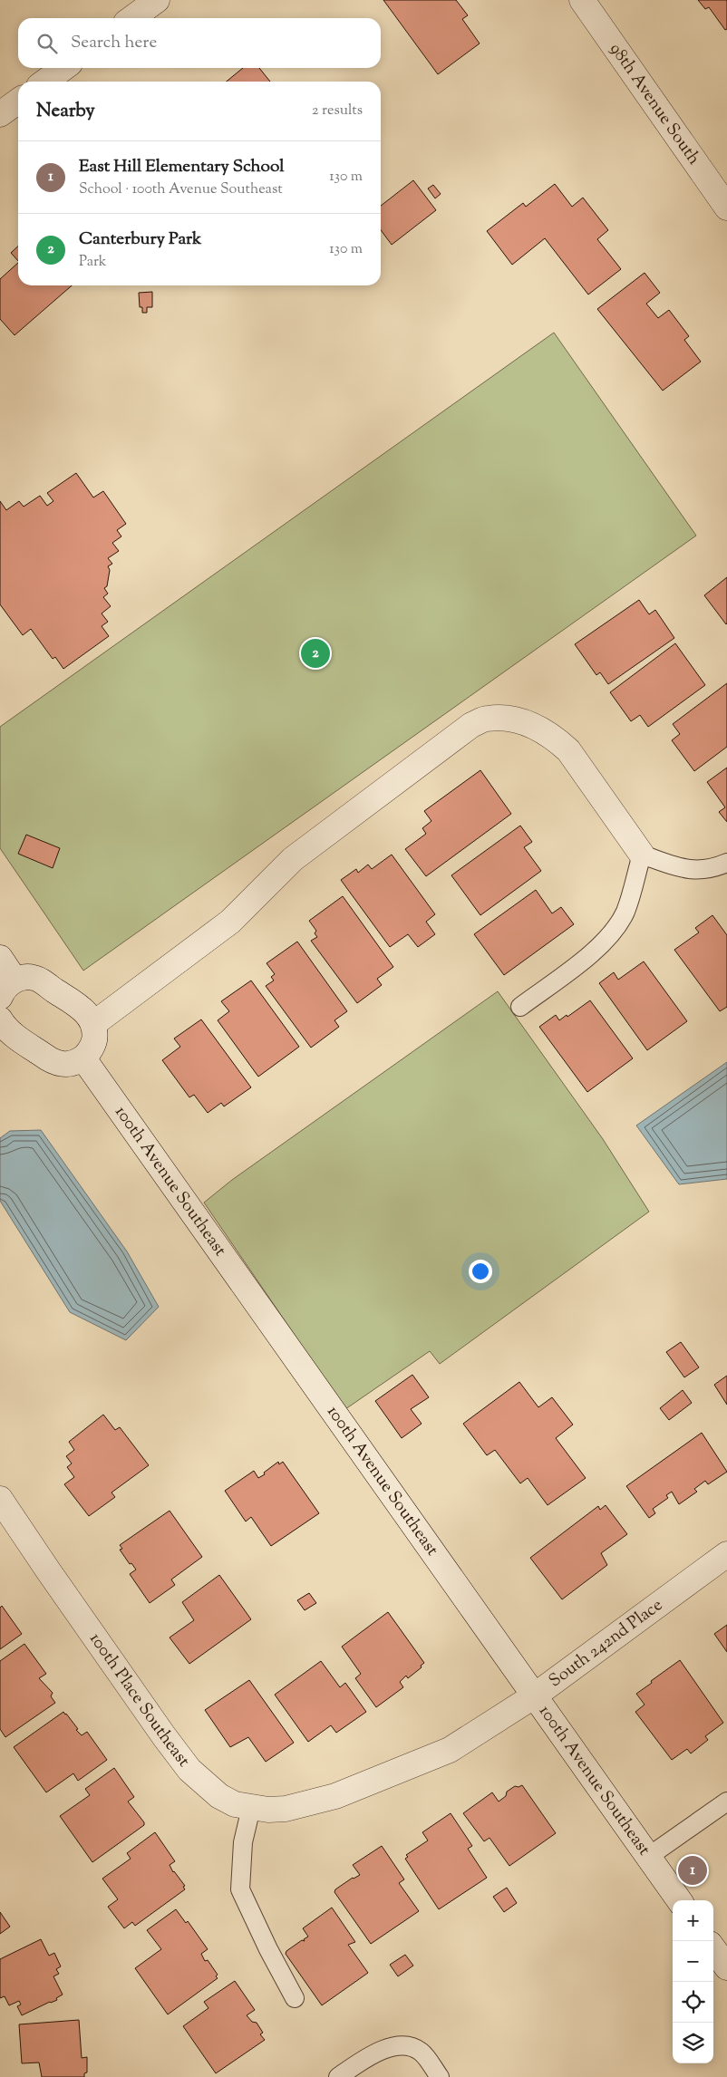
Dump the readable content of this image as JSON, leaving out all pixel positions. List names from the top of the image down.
{
  "streets": {
    "street": [
      "98th Avenue South",
      "100th Avenue Southeast",
      "South 242nd Place",
      "100th Place Southeast"
    ]
  },
  "crossings": [
    ["100th Avenue Southeast", "South 242nd Place"],
    ["South 242nd Place", "100th Place Southeast"]
  ],
  "page": {
    "search": "Search here",
    "heading": ["Nearby", "2 results"],
    "list": [
      {
        "mark": "1",
        "name": "East Hill Elementary School",
        "note": "School · 100th Avenue Southeast",
        "value": "130 m"
      },
      {
        "mark": "2",
        "name": "Canterbury Park",
        "note": "Park",
        "value": "130 m"
      }
    ],
    "pins": ["2", "1"],
    "map_buttons": ["+", "−"]
  }
}
